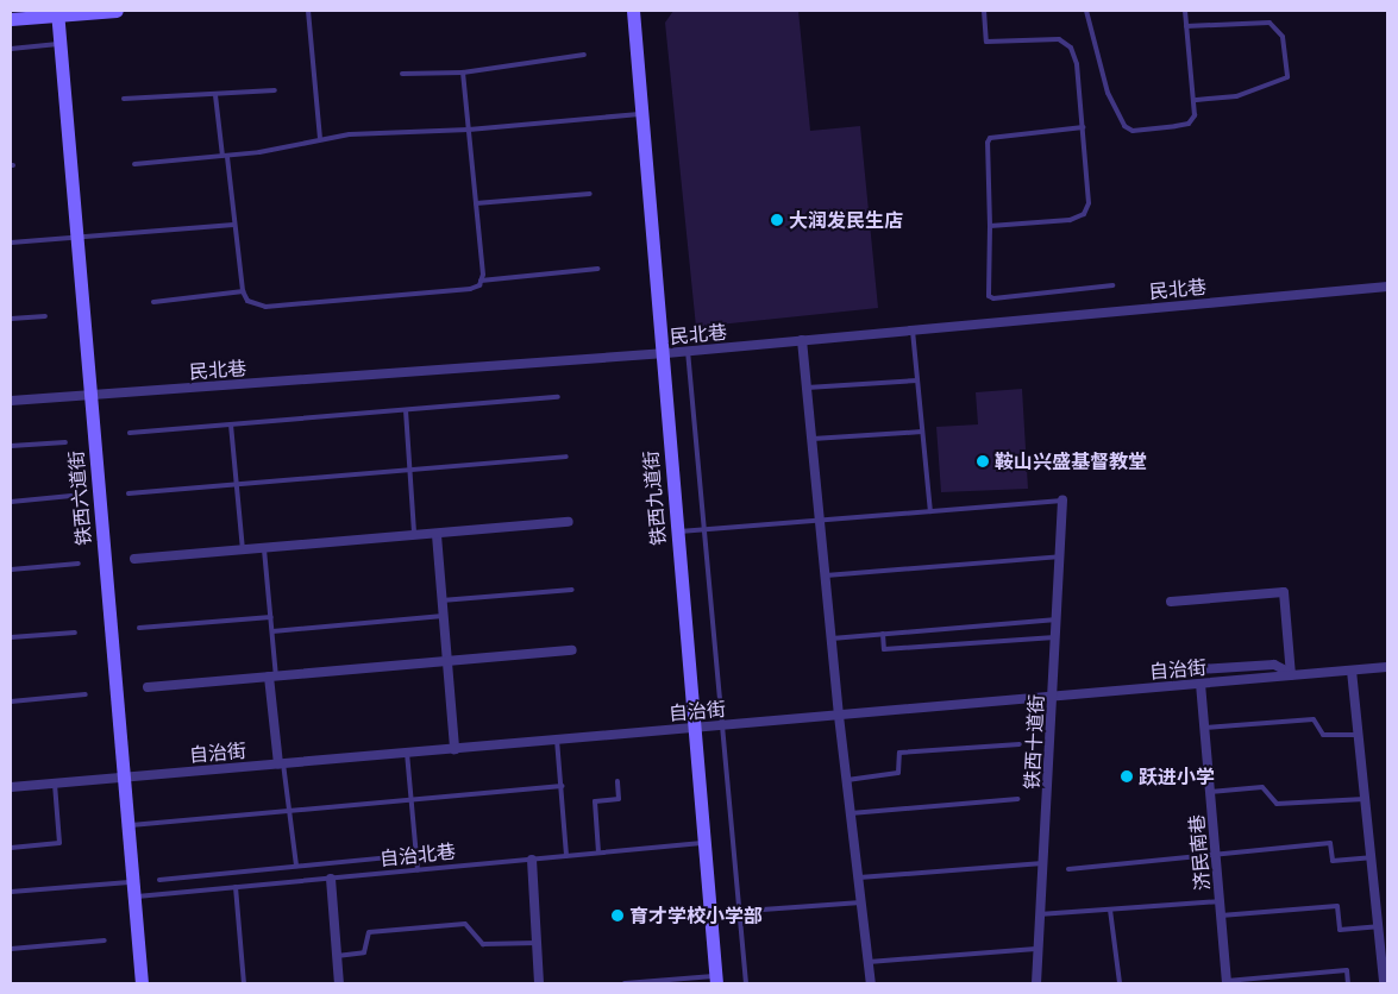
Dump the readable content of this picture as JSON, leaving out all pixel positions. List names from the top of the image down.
{
  "streets": {
    "main road": ["铁西六道街", "铁西九道街"],
    "street": [
      "民北巷",
      "自治街",
      "铁西十道街",
      "济民南巷"
    ],
    "lane": ["自治北巷"]
  },
  "crossings": [
    ["民北巷", "铁西六道街"],
    ["民北巷", "铁西九道街"],
    ["铁西六道街", "自治街"],
    ["铁西六道街", "自治北巷"],
    ["铁西九道街", "自治街"],
    ["铁西九道街", "自治北巷"],
    ["自治街", "铁西十道街"],
    ["自治街", "济民南巷"]
  ],
  "places": [
    "大润发民生店",
    "鞍山兴盛基督教堂",
    "跃进小学",
    "育才学校小学部"
  ]
}
